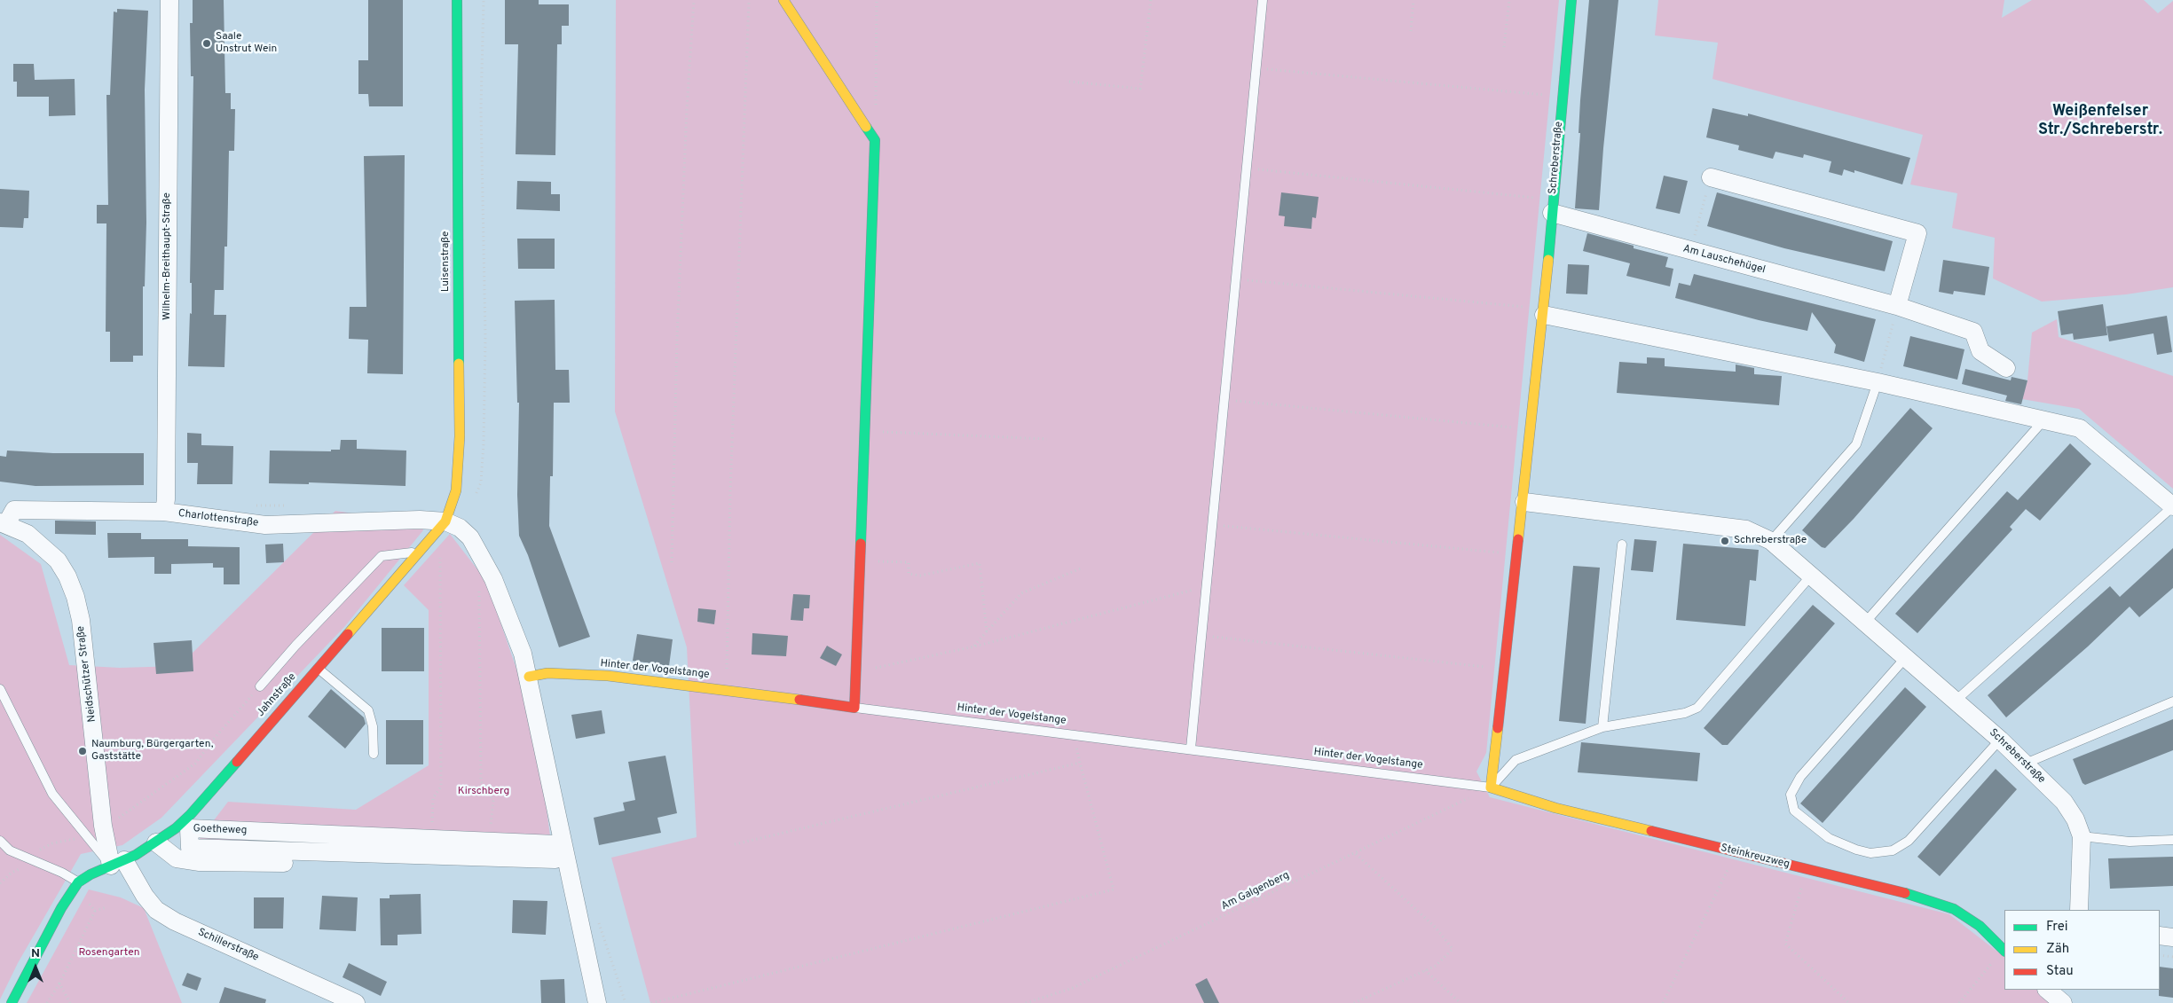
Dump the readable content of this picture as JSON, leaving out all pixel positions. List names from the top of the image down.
{
  "streets": {
    "street": [
      "Schreberstraße",
      "Wilhelm-Breithaupt-Straße",
      "Am Lauschehügel",
      "Luisenstraße",
      "Charlottenstraße",
      "Hinter der Vogelstange",
      "Neidschützer Straße",
      "Jahnstraße",
      "Goetheweg",
      "Steinkreuzweg",
      "Schillerstraße"
    ],
    "path": ["Am Galgenberg"]
  },
  "crossings": [
    ["Schreberstraße", "Am Lauschehügel"],
    ["Schreberstraße", "Hinter der Vogelstange"],
    ["Schreberstraße", "Steinkreuzweg"],
    ["Schreberstraße", "Am Galgenberg"],
    ["Wilhelm-Breithaupt-Straße", "Charlottenstraße"],
    ["Luisenstraße", "Charlottenstraße"],
    ["Luisenstraße", "Jahnstraße"],
    ["Charlottenstraße", "Neidschützer Straße"],
    ["Charlottenstraße", "Jahnstraße"],
    ["Hinter der Vogelstange", "Steinkreuzweg"],
    ["Hinter der Vogelstange", "Am Galgenberg"],
    ["Neidschützer Straße", "Jahnstraße"],
    ["Neidschützer Straße", "Schillerstraße"],
    ["Jahnstraße", "Schillerstraße"],
    ["Steinkreuzweg", "Am Galgenberg"]
  ],
  "districts": ["Weißenfelser Str./Schreberstr."],
  "parks": ["Kirschberg", "Rosengarten"],
  "places": ["Saale Unstrut Wein", "Schreberstraße", "Naumburg, Bürgergarten, Gaststätte"],
  "legend": ["Frei", "Zäh", "Stau"],
  "north": "top"
}
